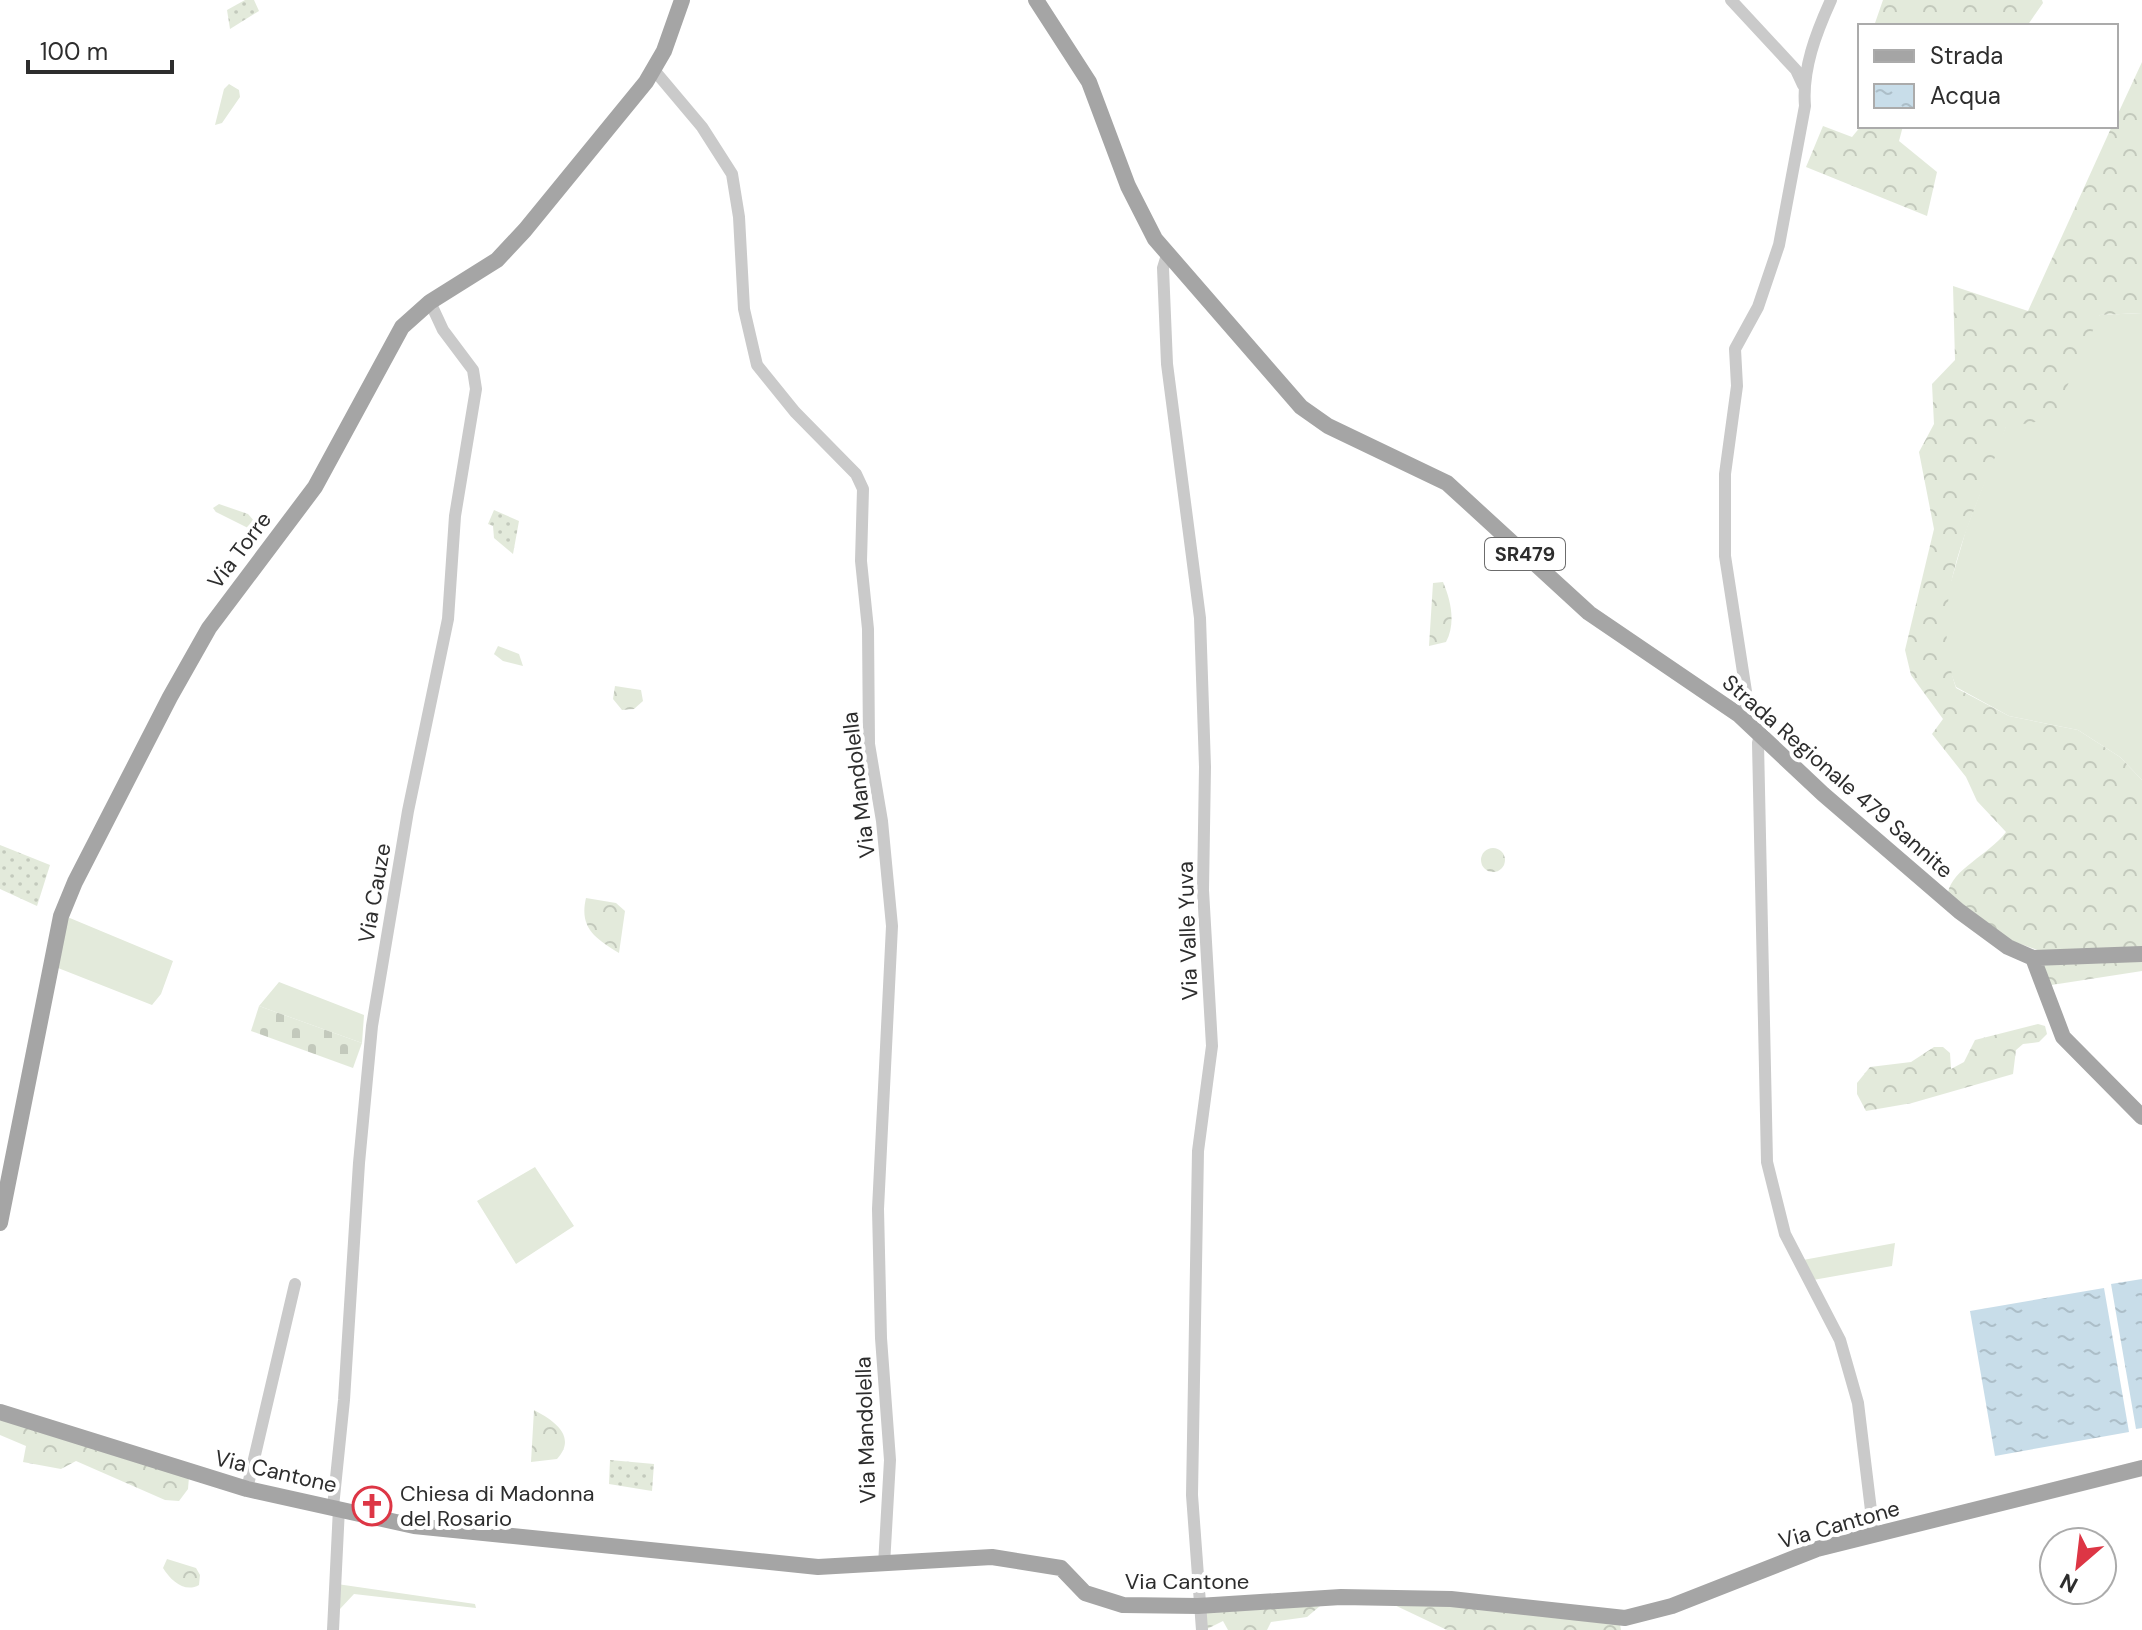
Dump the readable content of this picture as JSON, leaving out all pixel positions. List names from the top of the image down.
{
  "streets": {
    "main road": [
      "Via Torre",
      "SR479",
      "Strada Regionale 479 Sannite",
      "Via Cantone"
    ],
    "street": ["Via Mandolella", "Via Cauze", "Via Valle Yuva"]
  },
  "crossings": [
    ["Via Torre", "Via Mandolella"],
    ["Via Torre", "Via Cauze"],
    ["Strada Regionale 479 Sannite", "Via Valle Yuva"],
    ["Via Mandolella", "Via Cantone"],
    ["Via Cauze", "Via Cantone"],
    ["Via Valle Yuva", "Via Cantone"]
  ],
  "places": {
    "church": ["Chiesa di Madonna del Rosario"]
  },
  "legend": ["Strada", "Acqua"],
  "scale_bar": "100 m",
  "north": "bottom left"
}
